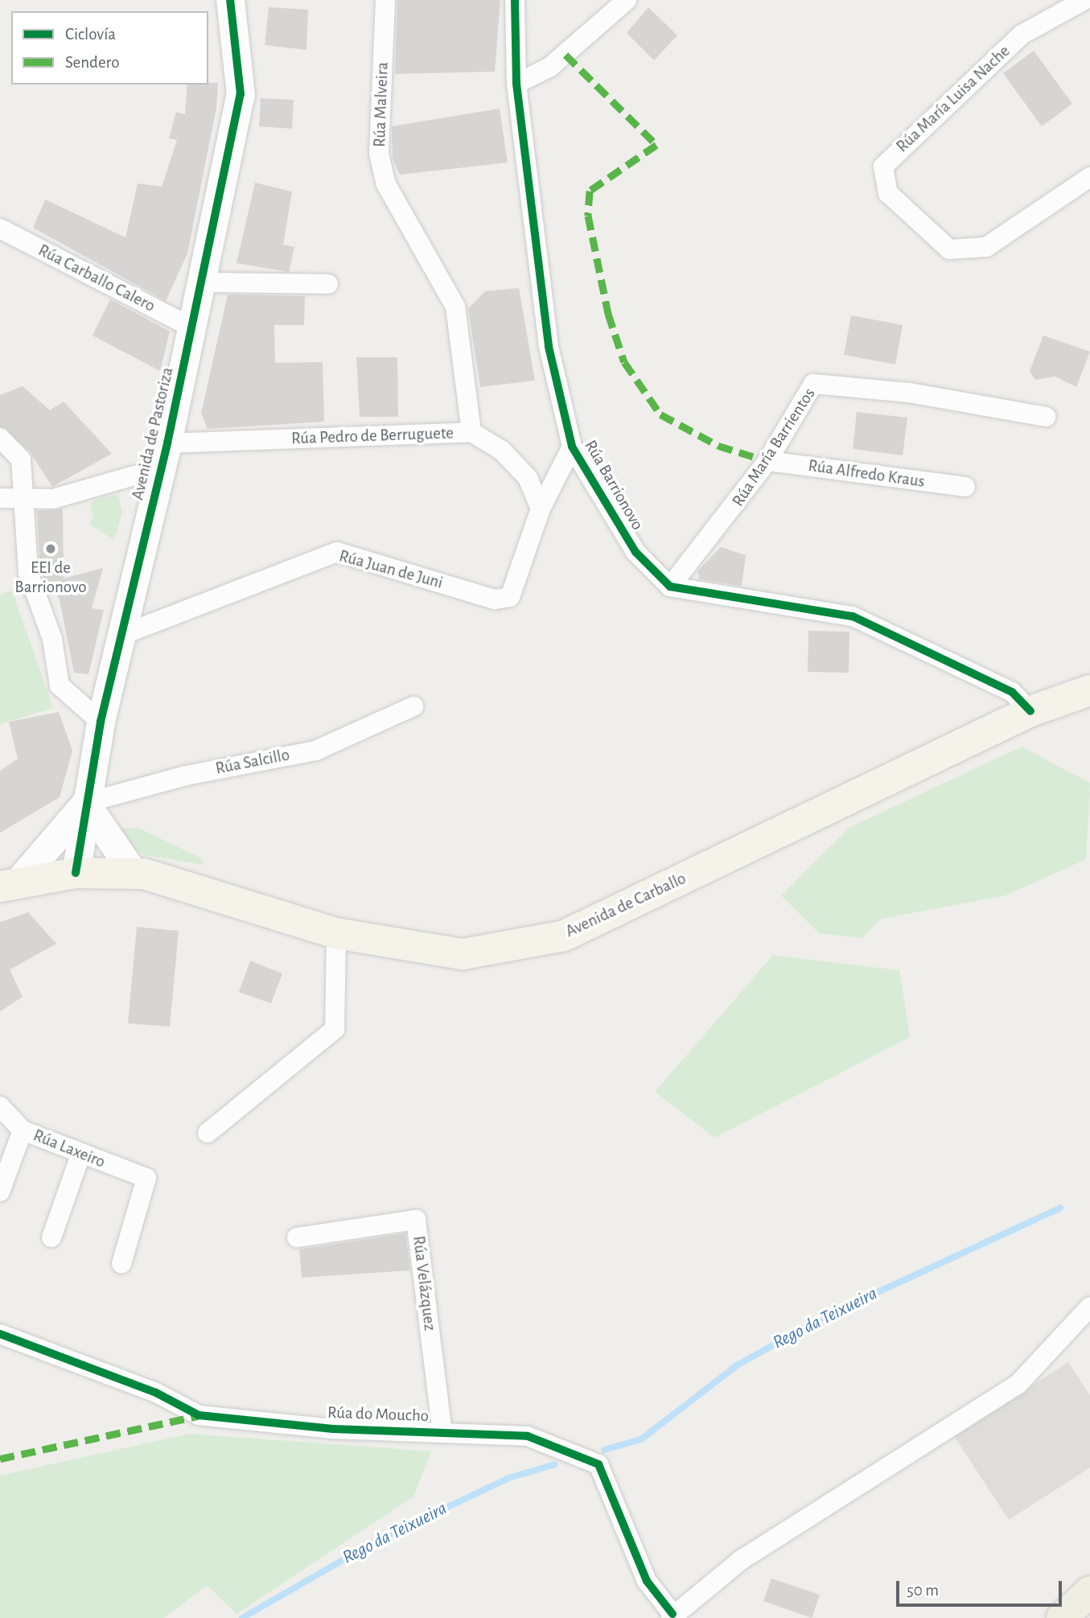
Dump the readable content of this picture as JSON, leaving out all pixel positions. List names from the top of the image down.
{
  "streets": {
    "main road": ["Avenida de Carballo"],
    "street": [
      "Rúa María Luisa Nache",
      "Rúa Malveira",
      "Rúa Carballo Calero",
      "Avenida de Pastoriza",
      "Rúa Pedro de Berruguete",
      "Rúa María Barrientos",
      "Rúa Alfredo Kraus",
      "Rúa Barrionovo",
      "Rúa Juan de Juni",
      "Rúa Salcillo",
      "Rúa Laxeiro",
      "Rúa Velázquez",
      "Rúa do Moucho"
    ]
  },
  "crossings": [
    ["Rúa Malveira", "Rúa Pedro de Berruguete"],
    ["Rúa Carballo Calero", "Avenida de Pastoriza"],
    ["Avenida de Pastoriza", "Rúa Pedro de Berruguete"],
    ["Avenida de Pastoriza", "Rúa Juan de Juni"],
    ["Avenida de Pastoriza", "Rúa Salcillo"],
    ["Avenida de Pastoriza", "Avenida de Carballo"],
    ["Rúa Pedro de Berruguete", "Rúa Juan de Juni"],
    ["Rúa María Barrientos", "Rúa Alfredo Kraus"],
    ["Rúa María Barrientos", "Rúa Barrionovo"],
    ["Rúa Barrionovo", "Rúa Juan de Juni"],
    ["Rúa Velázquez", "Rúa do Moucho"]
  ],
  "water": ["Rego da Teixueira"],
  "places": ["EEI de Barrionovo"],
  "legend": ["Ciclovía", "Sendero"],
  "scale_bar": "50 m"
}
